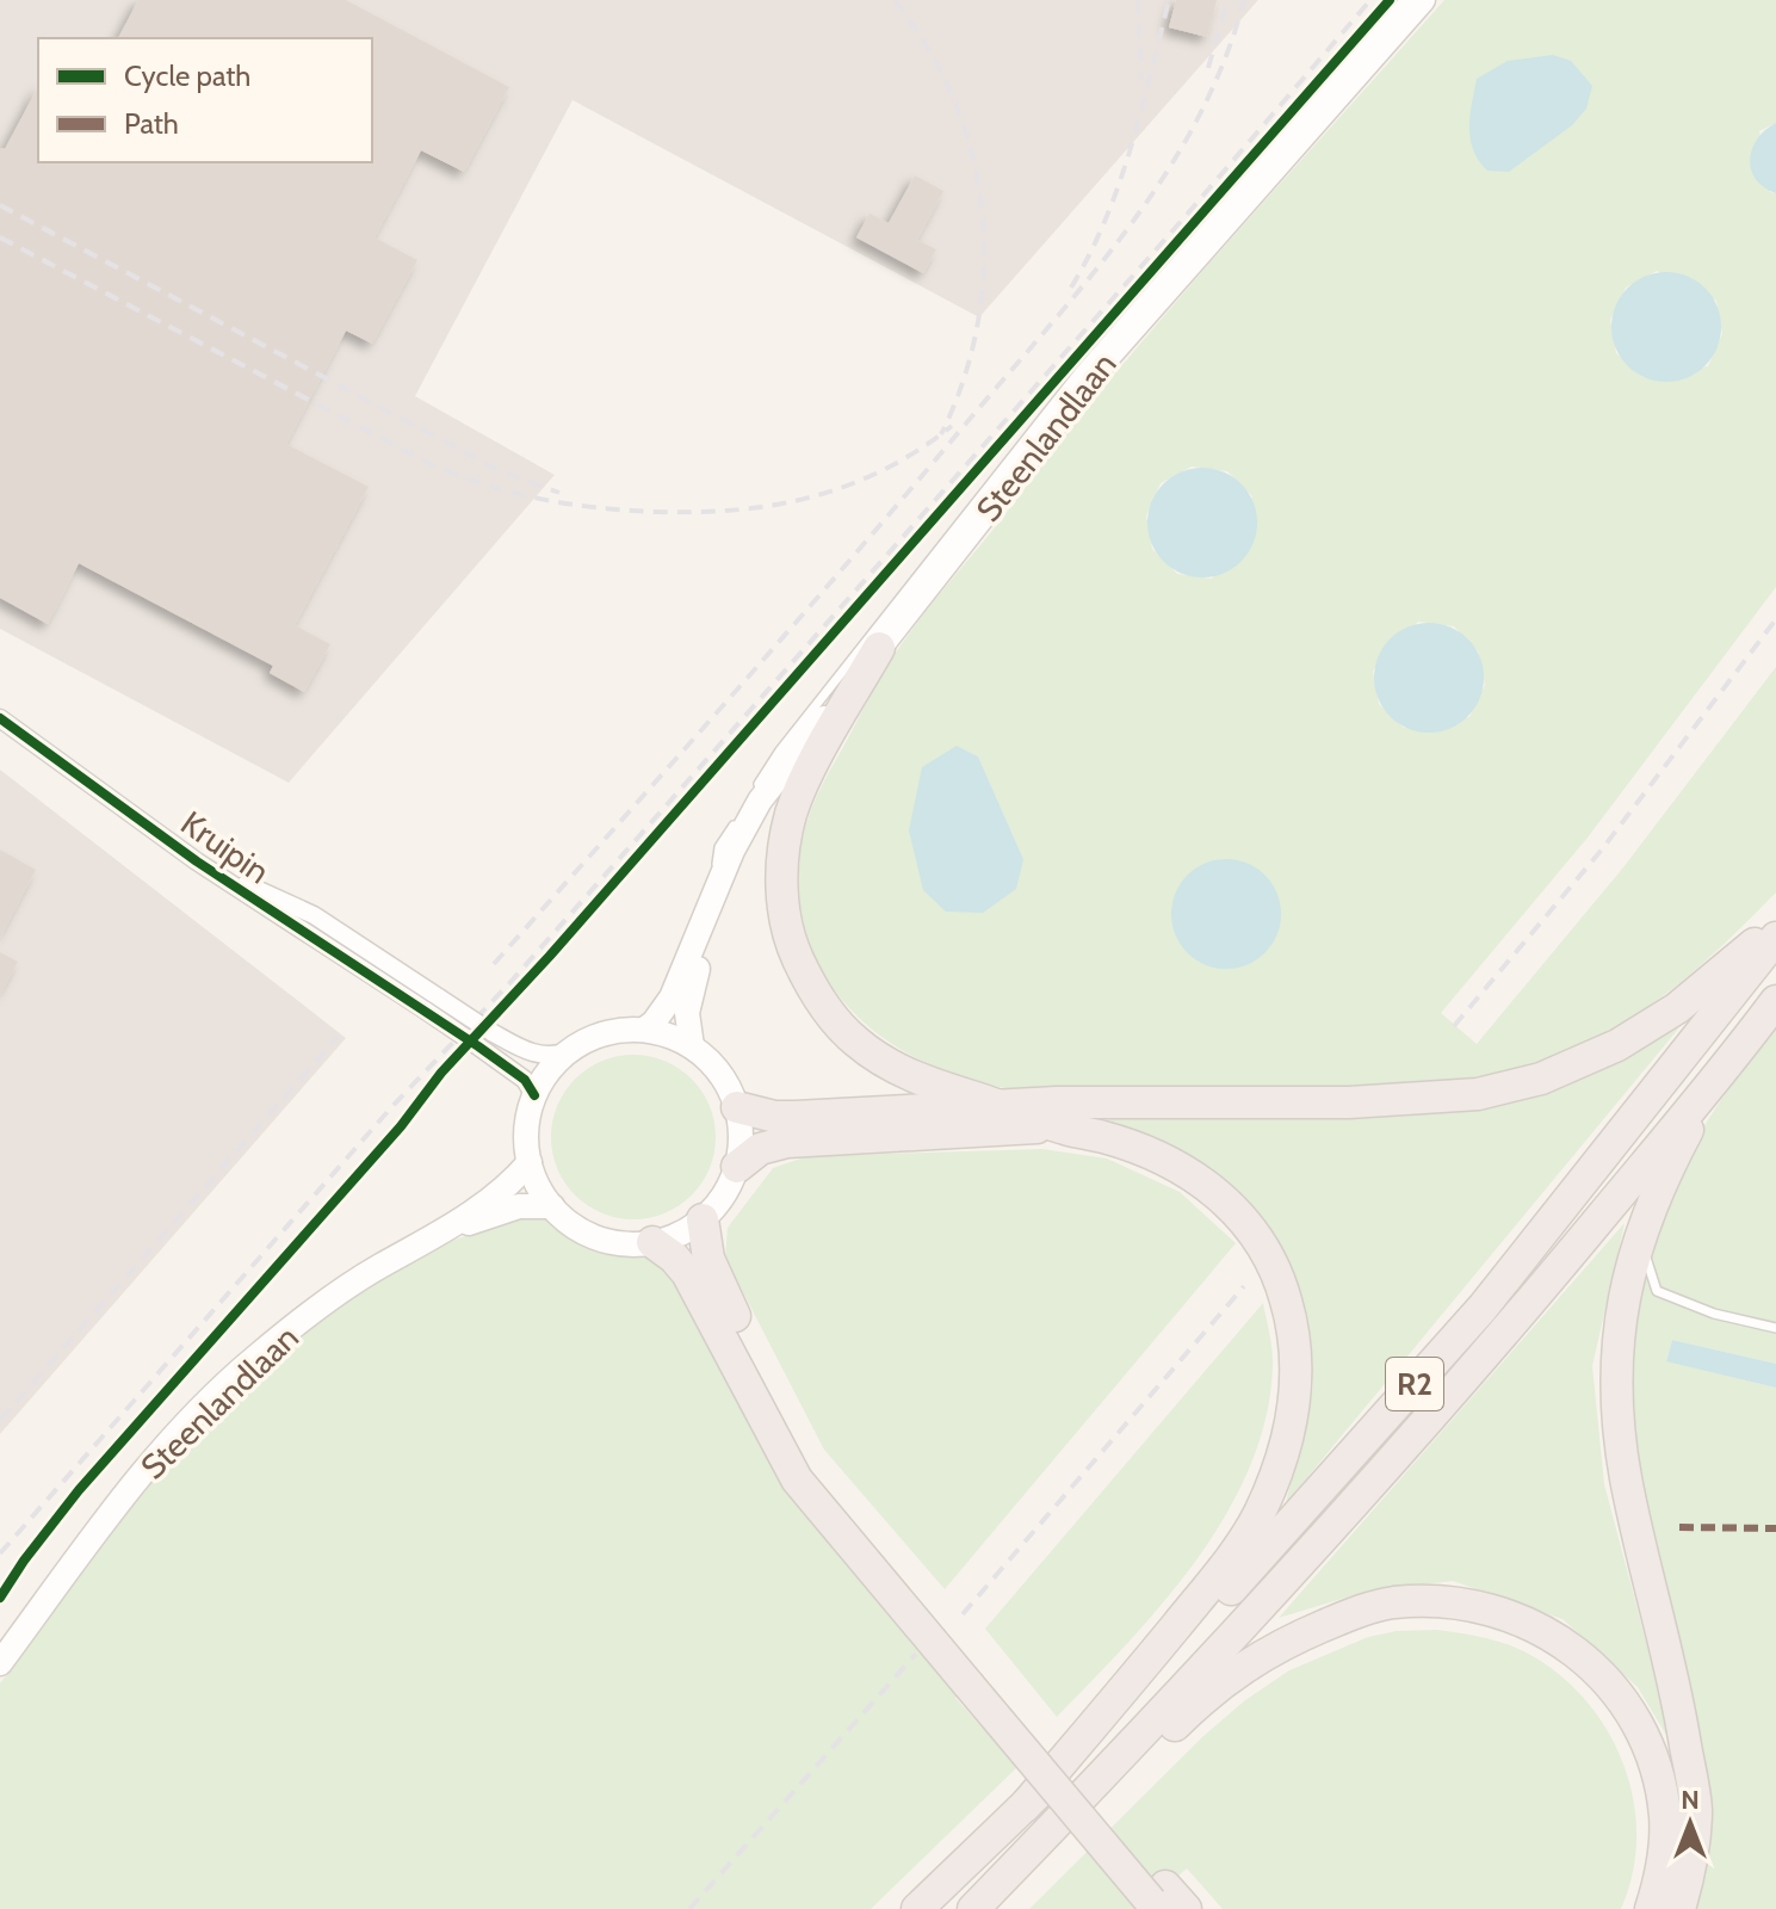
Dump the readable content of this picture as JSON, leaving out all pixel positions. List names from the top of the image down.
{
  "streets": {
    "highway": ["R2"],
    "main road": ["Steenlandlaan"],
    "street": ["Kruipin"]
  },
  "crossings": [
    ["Steenlandlaan", "Kruipin"]
  ],
  "legend": ["Cycle path", "Path"],
  "north": "top"
}
